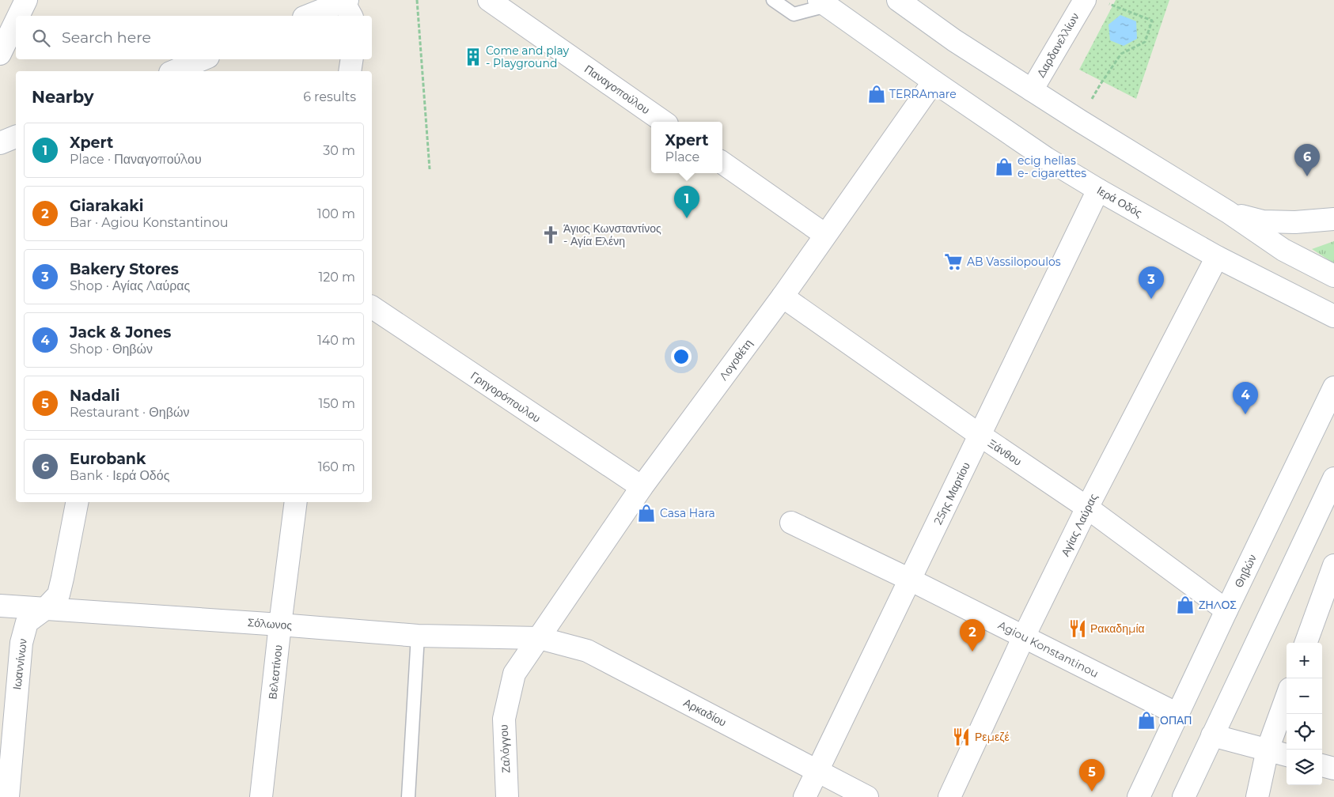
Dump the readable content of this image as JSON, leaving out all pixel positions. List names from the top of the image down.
{
  "streets": {
    "street": [
      "Δαρδανελλίων",
      "Παναγοπούλου",
      "Ιερά Οδός",
      "Λογοθέτη",
      "Γρηγορόπουλου",
      "Ξάνθου",
      "25ης Μαρτίου",
      "Αγίας Λαύρας",
      "Θηβών",
      "Σόλωνος",
      "Agiou Konstantinou",
      "Ιωαννίνων",
      "Βελεστίνου",
      "Αρκαδίου",
      "Ζαλόγγου"
    ]
  },
  "crossings": [
    ["Ιερά Οδός", "Λογοθέτη"],
    ["Ιερά Οδός", "25ης Μαρτίου"],
    ["Ιερά Οδός", "Αγίας Λαύρας"],
    ["Λογοθέτη", "Γρηγορόπουλου"],
    ["Λογοθέτη", "Ξάνθου"],
    ["Λογοθέτη", "Σόλωνος"],
    ["Λογοθέτη", "Αρκαδίου"],
    ["Λογοθέτη", "Ζαλόγγου"],
    ["Ξάνθου", "25ης Μαρτίου"],
    ["Ξάνθου", "Αγίας Λαύρας"],
    ["Ξάνθου", "Θηβών"],
    ["25ης Μαρτίου", "Agiou Konstantinou"],
    ["25ης Μαρτίου", "Αρκαδίου"],
    ["Αγίας Λαύρας", "Agiou Konstantinou"],
    ["Θηβών", "Agiou Konstantinou"],
    ["Σόλωνος", "Ιωαννίνων"],
    ["Σόλωνος", "Βελεστίνου"],
    ["Σόλωνος", "Αρκαδίου"],
    ["Σόλωνος", "Ζαλόγγου"],
    ["Αρκαδίου", "Ζαλόγγου"]
  ],
  "places": {
    "building": ["Come and play - Playground"],
    "shop": [
      "TERRAmare",
      "ecig hellas e- cigarettes",
      "Casa Hara",
      "ΖΗΛΟΣ",
      "ΟΠΑΠ"
    ],
    "church": ["Άγιος Κωνσταντίνος - Αγία Ελένη"],
    "supermarket": ["AB Vassilopoulos"],
    "restaurant": ["Ρακαδημία", "Ρεμεζέ"]
  },
  "page": {
    "search": "Search here",
    "heading": ["Nearby", "6 results"],
    "popup": ["Xpert", "Place"],
    "list": [
      {
        "mark": "1",
        "name": "Xpert",
        "note": "Place · Παναγοπούλου",
        "value": "30 m"
      },
      {
        "mark": "2",
        "name": "Giarakaki",
        "note": "Bar · Agiou Konstantinou",
        "value": "100 m"
      },
      {
        "mark": "3",
        "name": "Bakery Stores",
        "note": "Shop · Αγίας Λαύρας",
        "value": "120 m"
      },
      {
        "mark": "4",
        "name": "Jack & Jones",
        "note": "Shop · Θηβών",
        "value": "140 m"
      },
      {
        "mark": "5",
        "name": "Nadali",
        "note": "Restaurant · Θηβών",
        "value": "150 m"
      },
      {
        "mark": "6",
        "name": "Eurobank",
        "note": "Bank · Ιερά Οδός",
        "value": "160 m"
      }
    ],
    "pins": [
      "6",
      "1",
      "3",
      "4",
      "2",
      "5"
    ],
    "map_buttons": ["+", "−"]
  }
}
